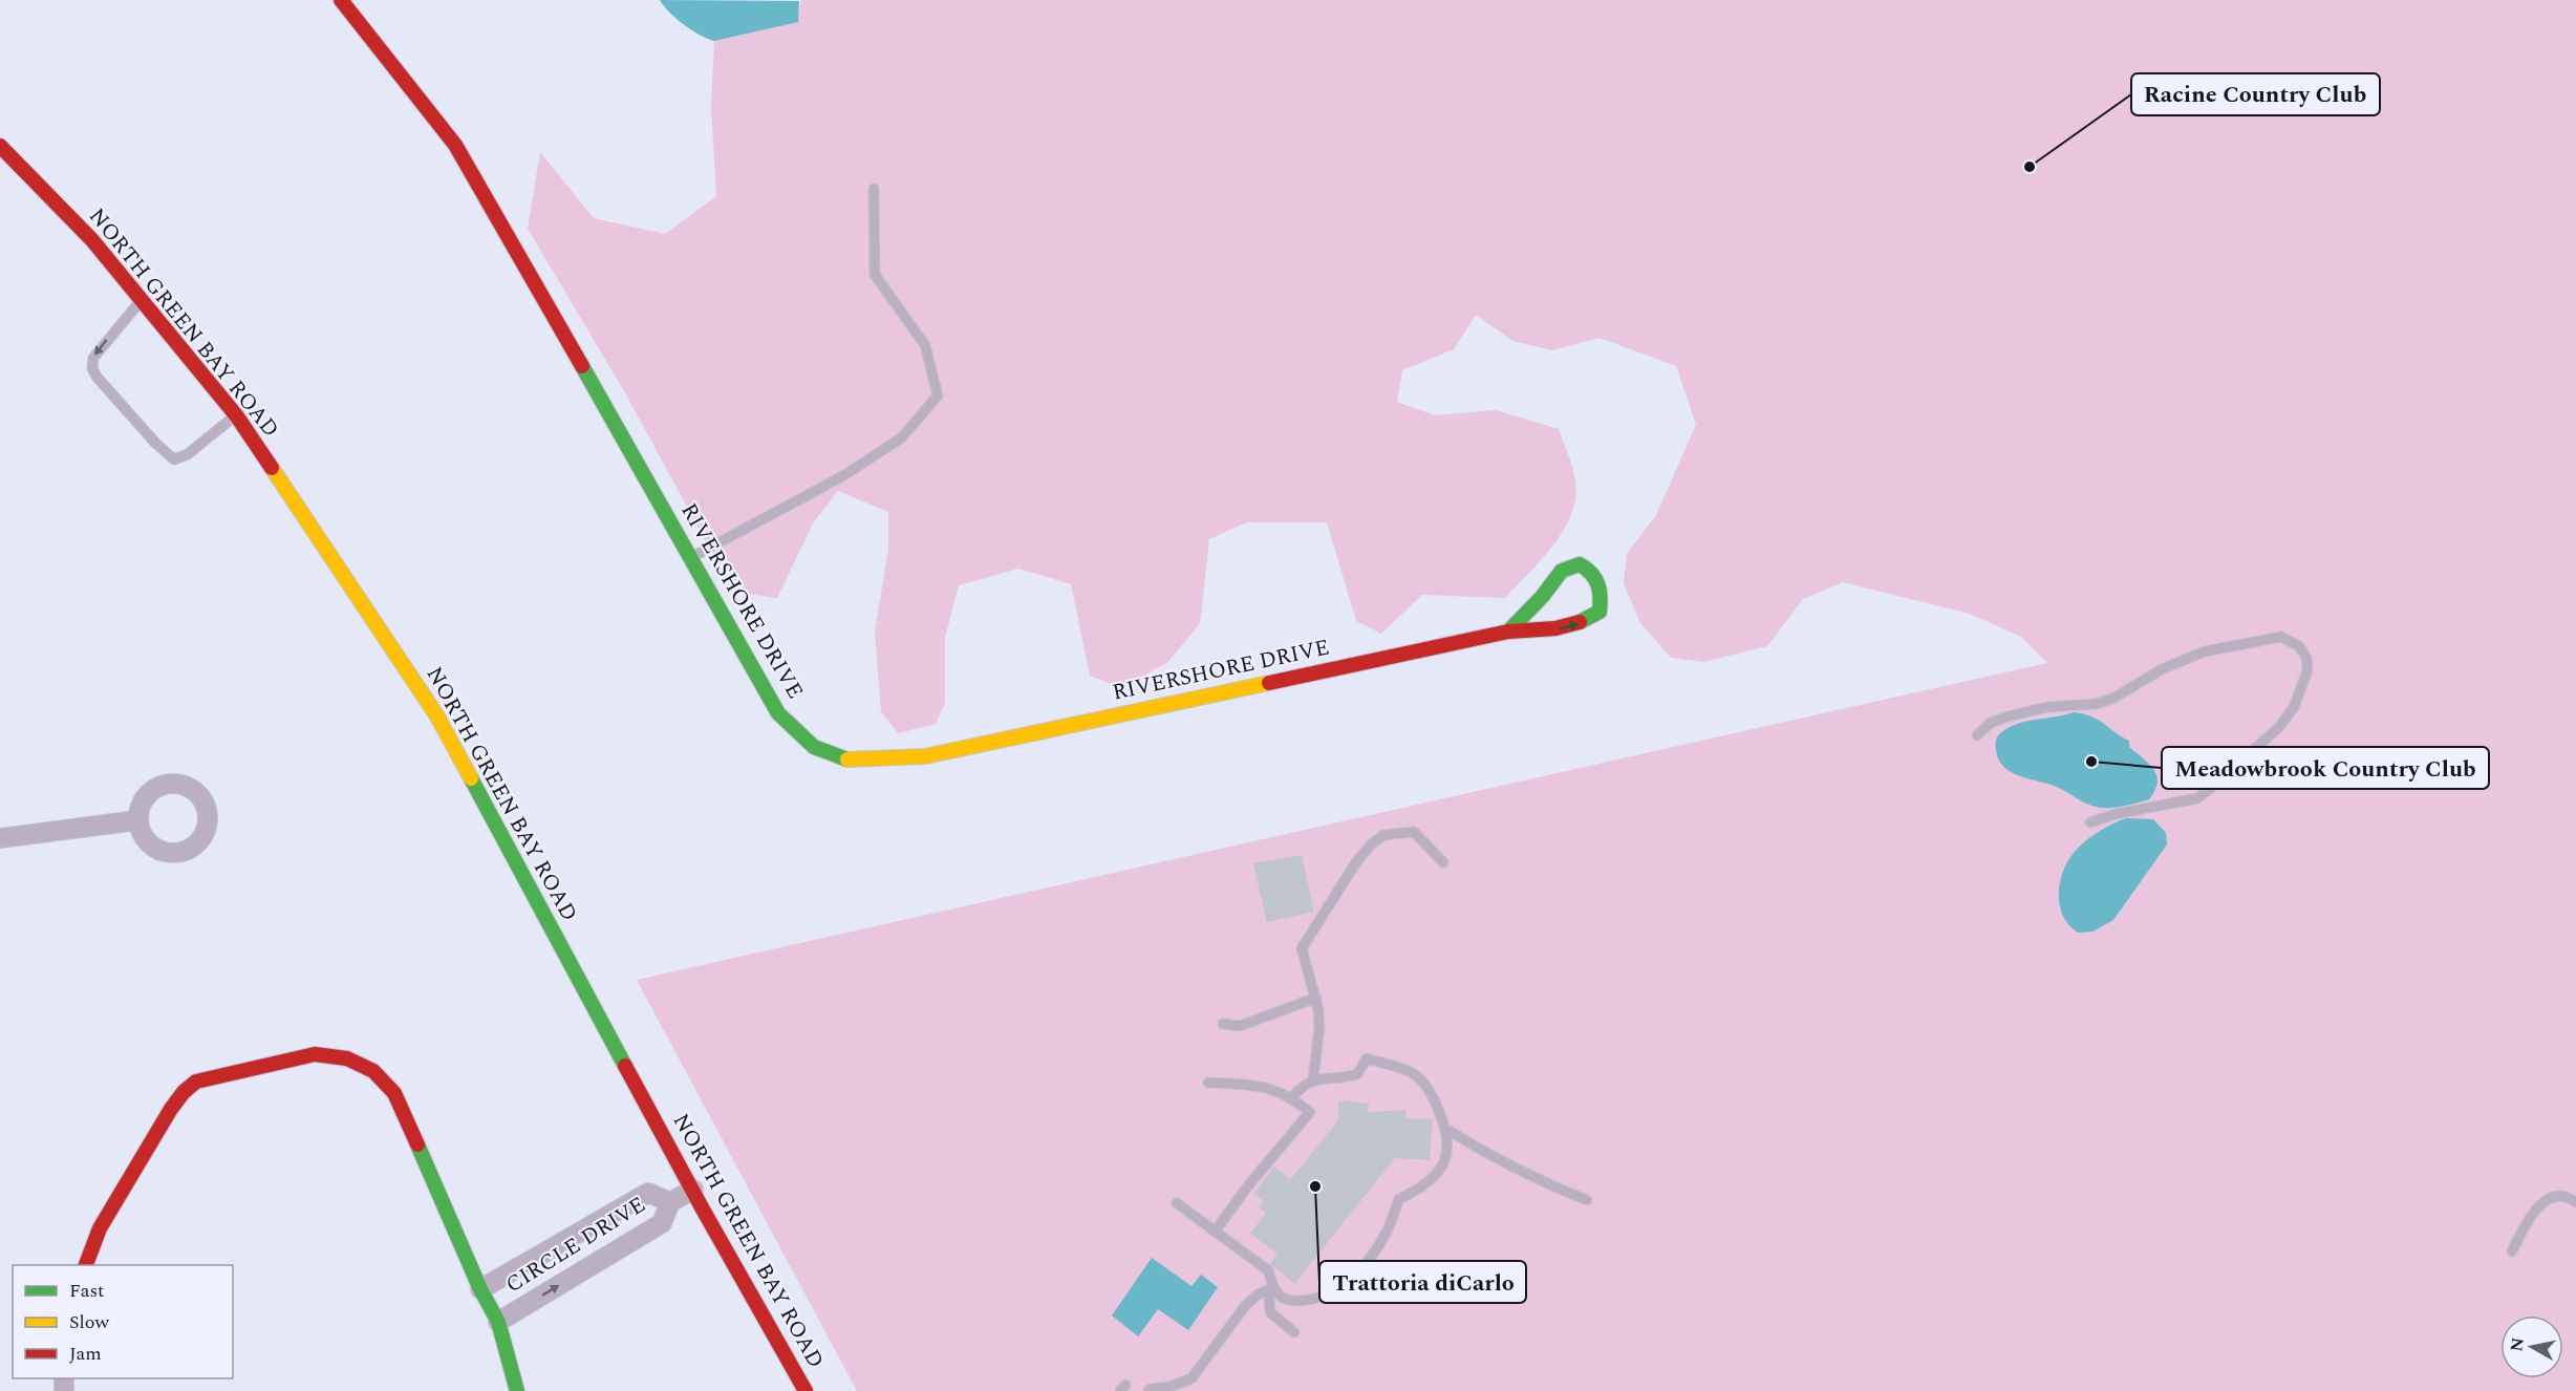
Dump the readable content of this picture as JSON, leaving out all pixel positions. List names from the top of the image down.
{
  "streets": {
    "street": ["NORTH GREEN BAY ROAD", "RIVERSHORE DRIVE", "CIRCLE DRIVE"]
  },
  "crossings": [
    ["NORTH GREEN BAY ROAD", "CIRCLE DRIVE"]
  ],
  "places": ["Racine Country Club", "Meadowbrook Country Club", "Trattoria diCarlo"],
  "legend": ["Fast", "Slow", "Jam"],
  "north": "left"
}
